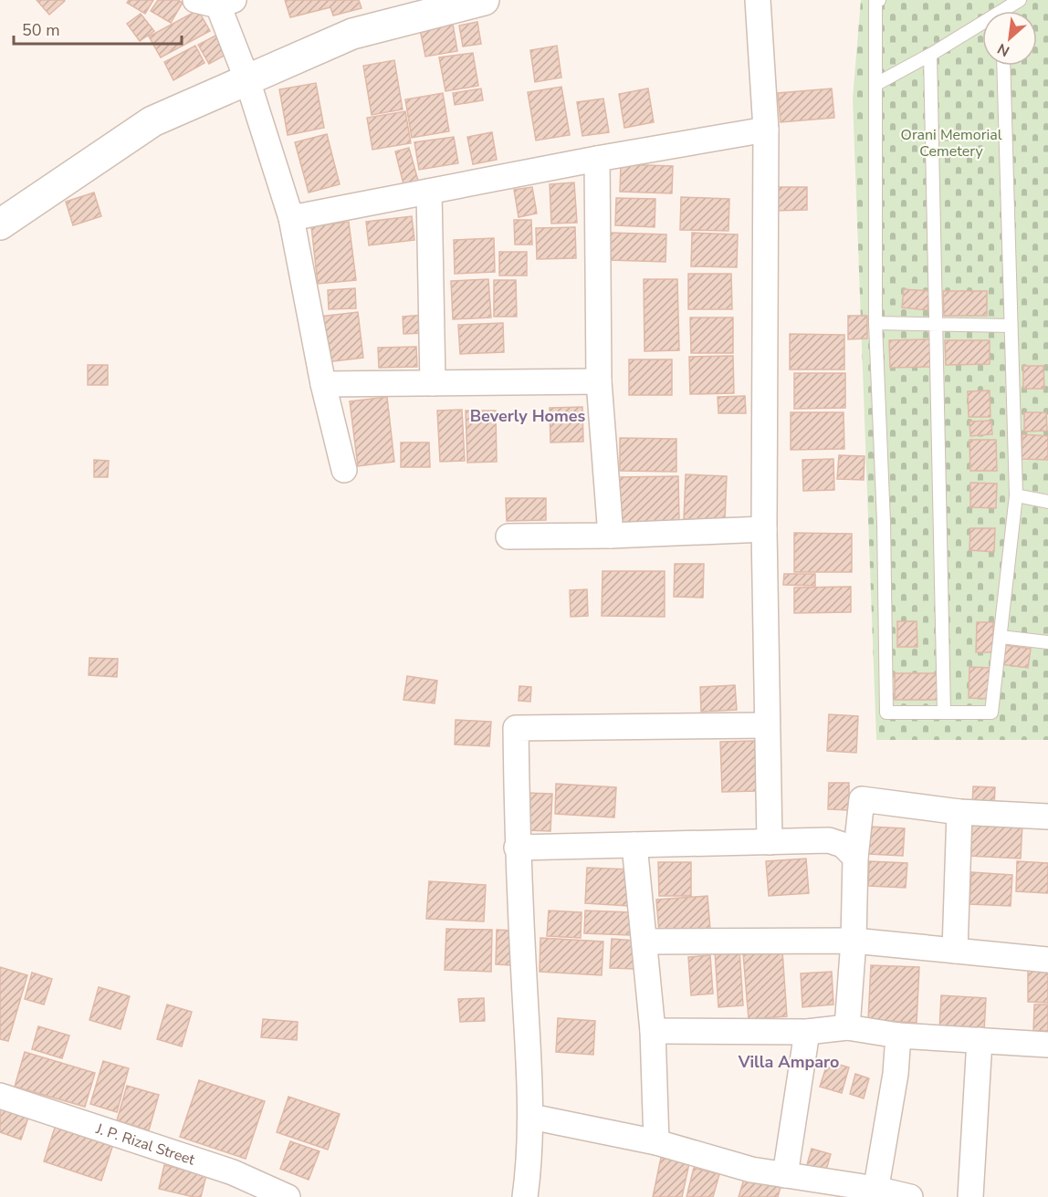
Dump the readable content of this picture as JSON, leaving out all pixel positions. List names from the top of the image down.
{
  "streets": {
    "street": ["J. P. Rizal Street"]
  },
  "districts": ["Beverly Homes", "Villa Amparo"],
  "parks": ["Orani Memorial Cemetery"],
  "scale_bar": "50 m",
  "north": "bottom left"
}
